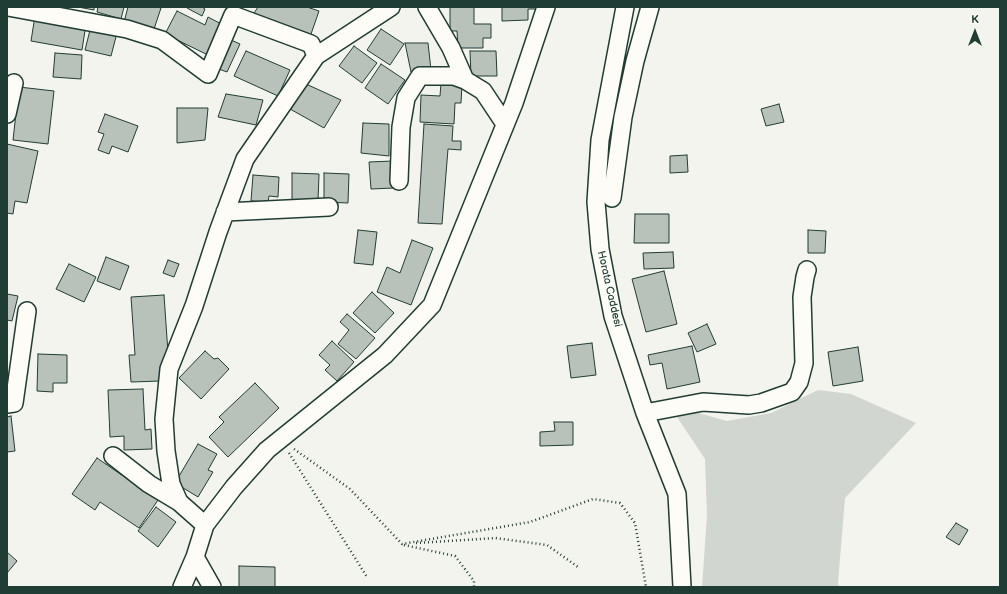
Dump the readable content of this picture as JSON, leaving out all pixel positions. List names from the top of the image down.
{
  "streets": {
    "street": ["Horata Caddesi"]
  },
  "north": "top"
}
